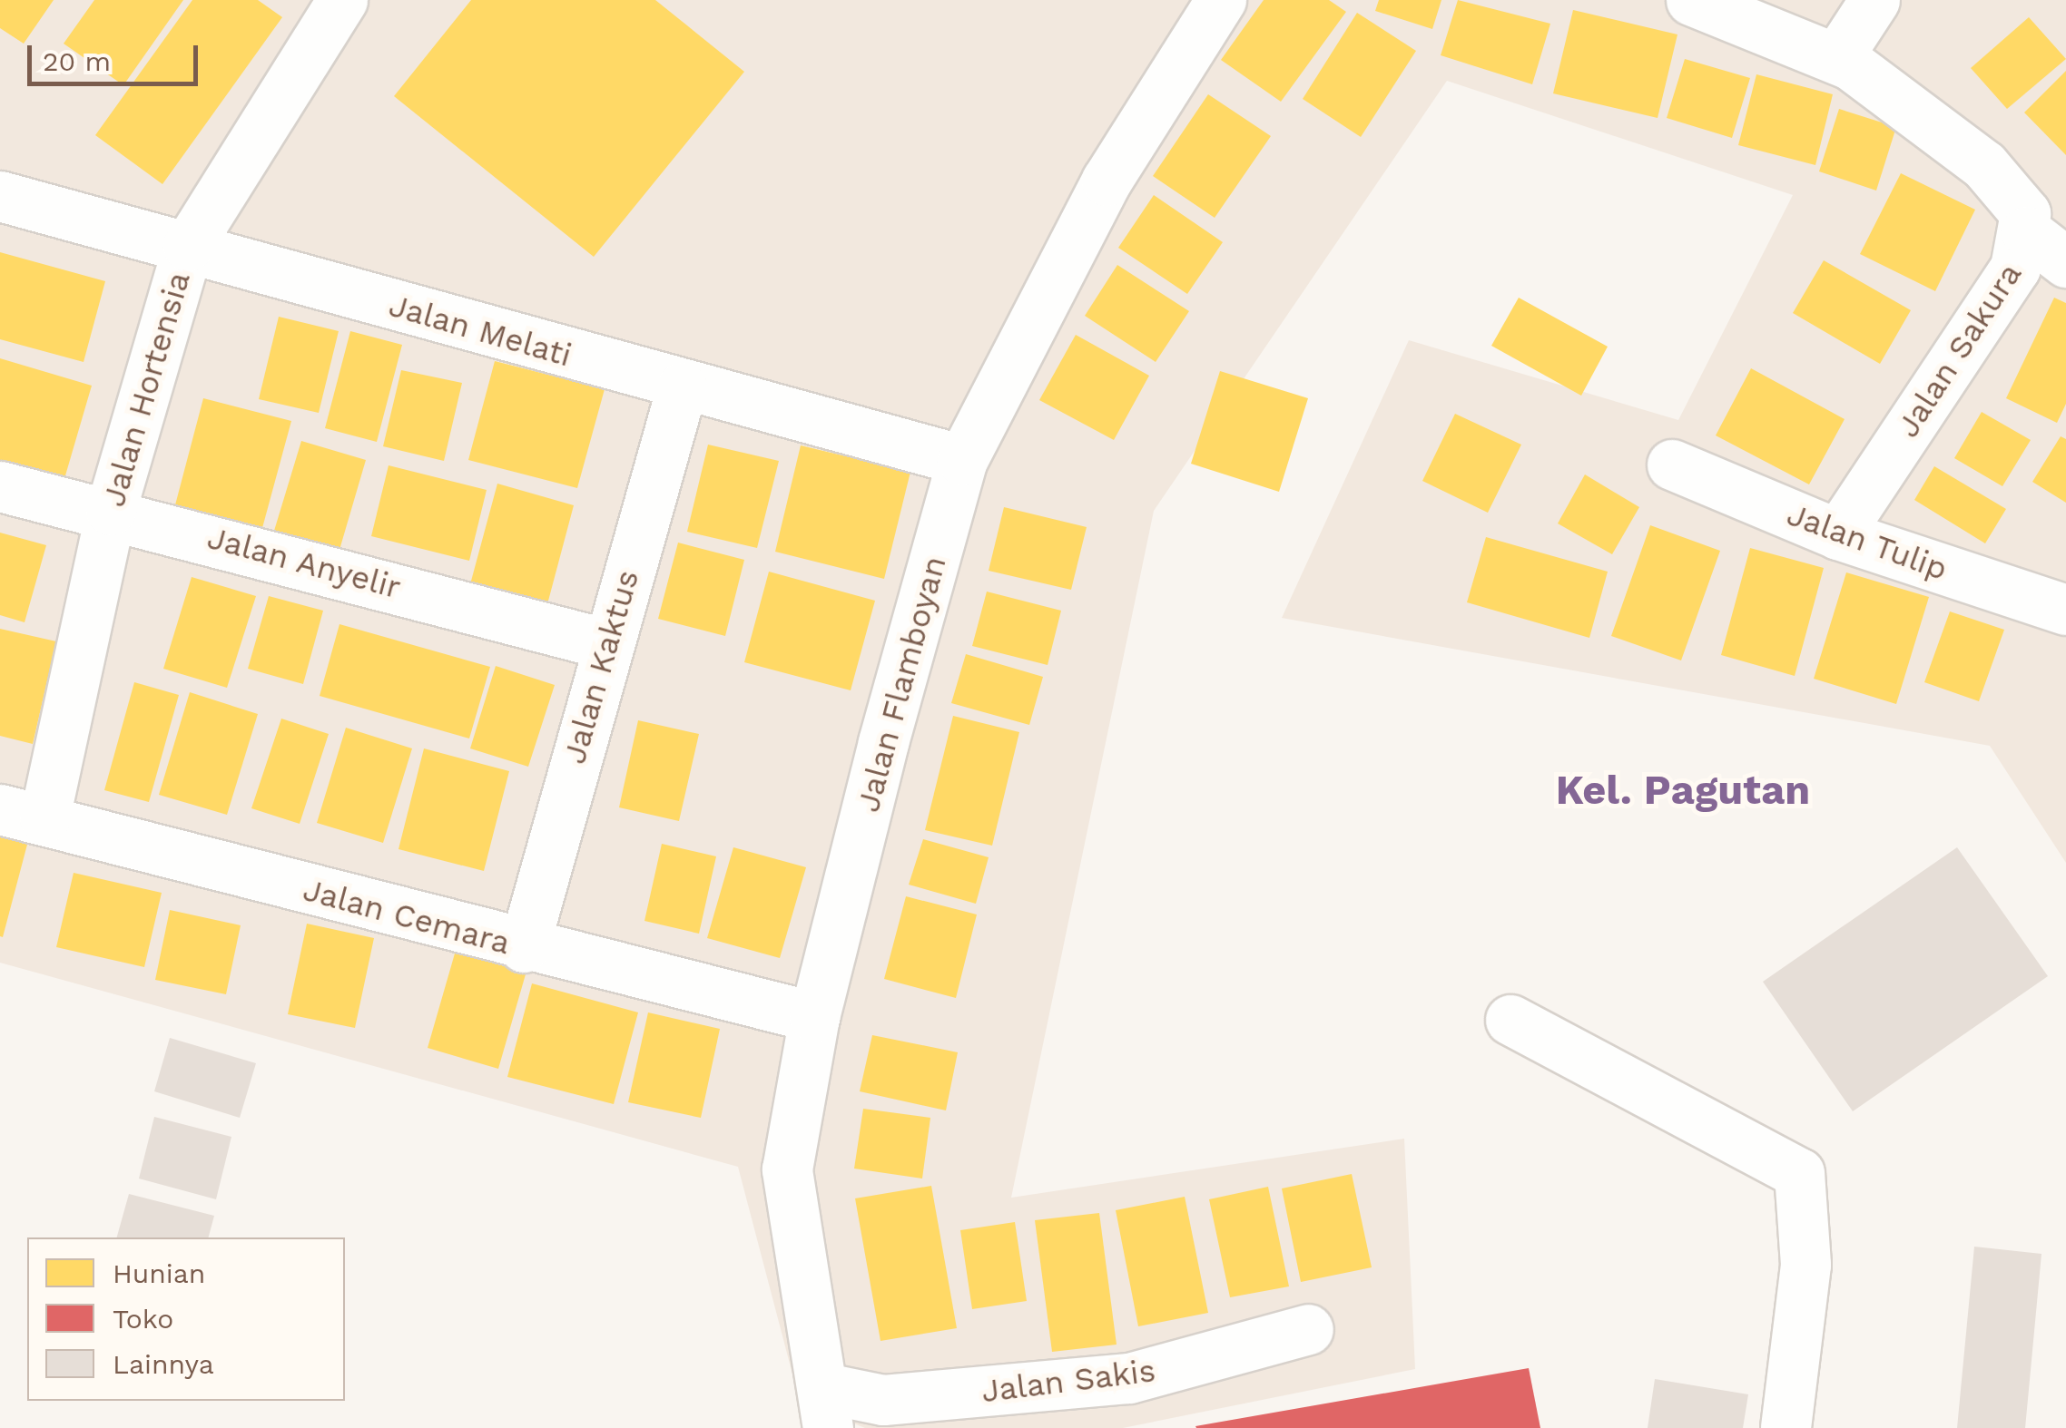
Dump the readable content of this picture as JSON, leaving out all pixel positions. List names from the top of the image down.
{
  "streets": {
    "street": [
      "Jalan Melati",
      "Jalan Sakura",
      "Jalan Hortensia",
      "Jalan Tulip",
      "Jalan Anyelir",
      "Jalan Kaktus",
      "Jalan Flamboyan",
      "Jalan Cemara",
      "Jalan Sakis"
    ]
  },
  "crossings": [
    ["Jalan Melati", "Jalan Hortensia"],
    ["Jalan Melati", "Jalan Kaktus"],
    ["Jalan Melati", "Jalan Flamboyan"],
    ["Jalan Sakura", "Jalan Tulip"],
    ["Jalan Hortensia", "Jalan Anyelir"],
    ["Jalan Hortensia", "Jalan Cemara"],
    ["Jalan Anyelir", "Jalan Kaktus"],
    ["Jalan Kaktus", "Jalan Cemara"],
    ["Jalan Flamboyan", "Jalan Cemara"],
    ["Jalan Flamboyan", "Jalan Sakis"]
  ],
  "districts": ["Kel. Pagutan"],
  "legend": ["Hunian", "Toko", "Lainnya"],
  "scale_bar": "20 m"
}
